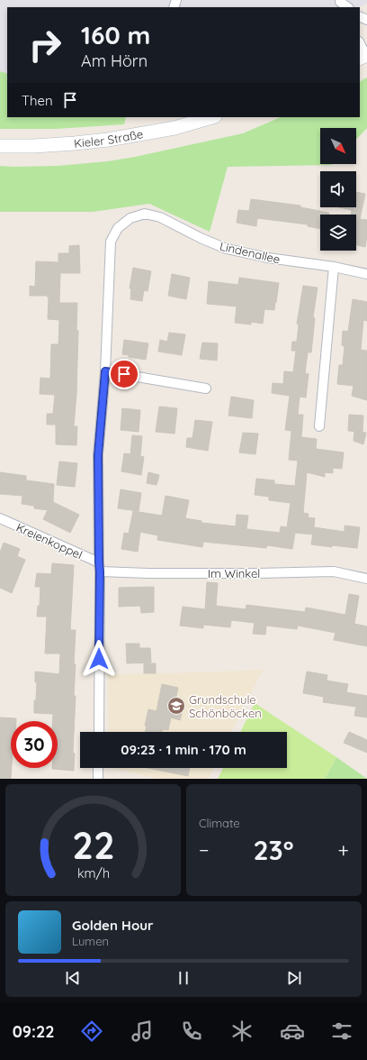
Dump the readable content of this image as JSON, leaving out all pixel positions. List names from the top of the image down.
{
  "streets": {
    "main road": ["Kieler Straße"],
    "street": ["Lindenallee", "Kreienkoppel", "Im Winkel"]
  },
  "crossings": [
    ["Kreienkoppel", "Im Winkel"]
  ],
  "places": {
    "school or university": ["Grundschule Schönböcken"]
  },
  "north": "bottom right",
  "page": {
    "turn": ["160 m", "Am Hörn"],
    "then": "Then",
    "limit": "30",
    "trip": "09:23 · 1 min · 170 m",
    "tile": "Climate",
    "heat": ["−", "23°", "+"],
    "song": ["Golden Hour", "Lumen"],
    "tabs": "09:22",
    "gauge": ["22", "km/h"]
  }
}
